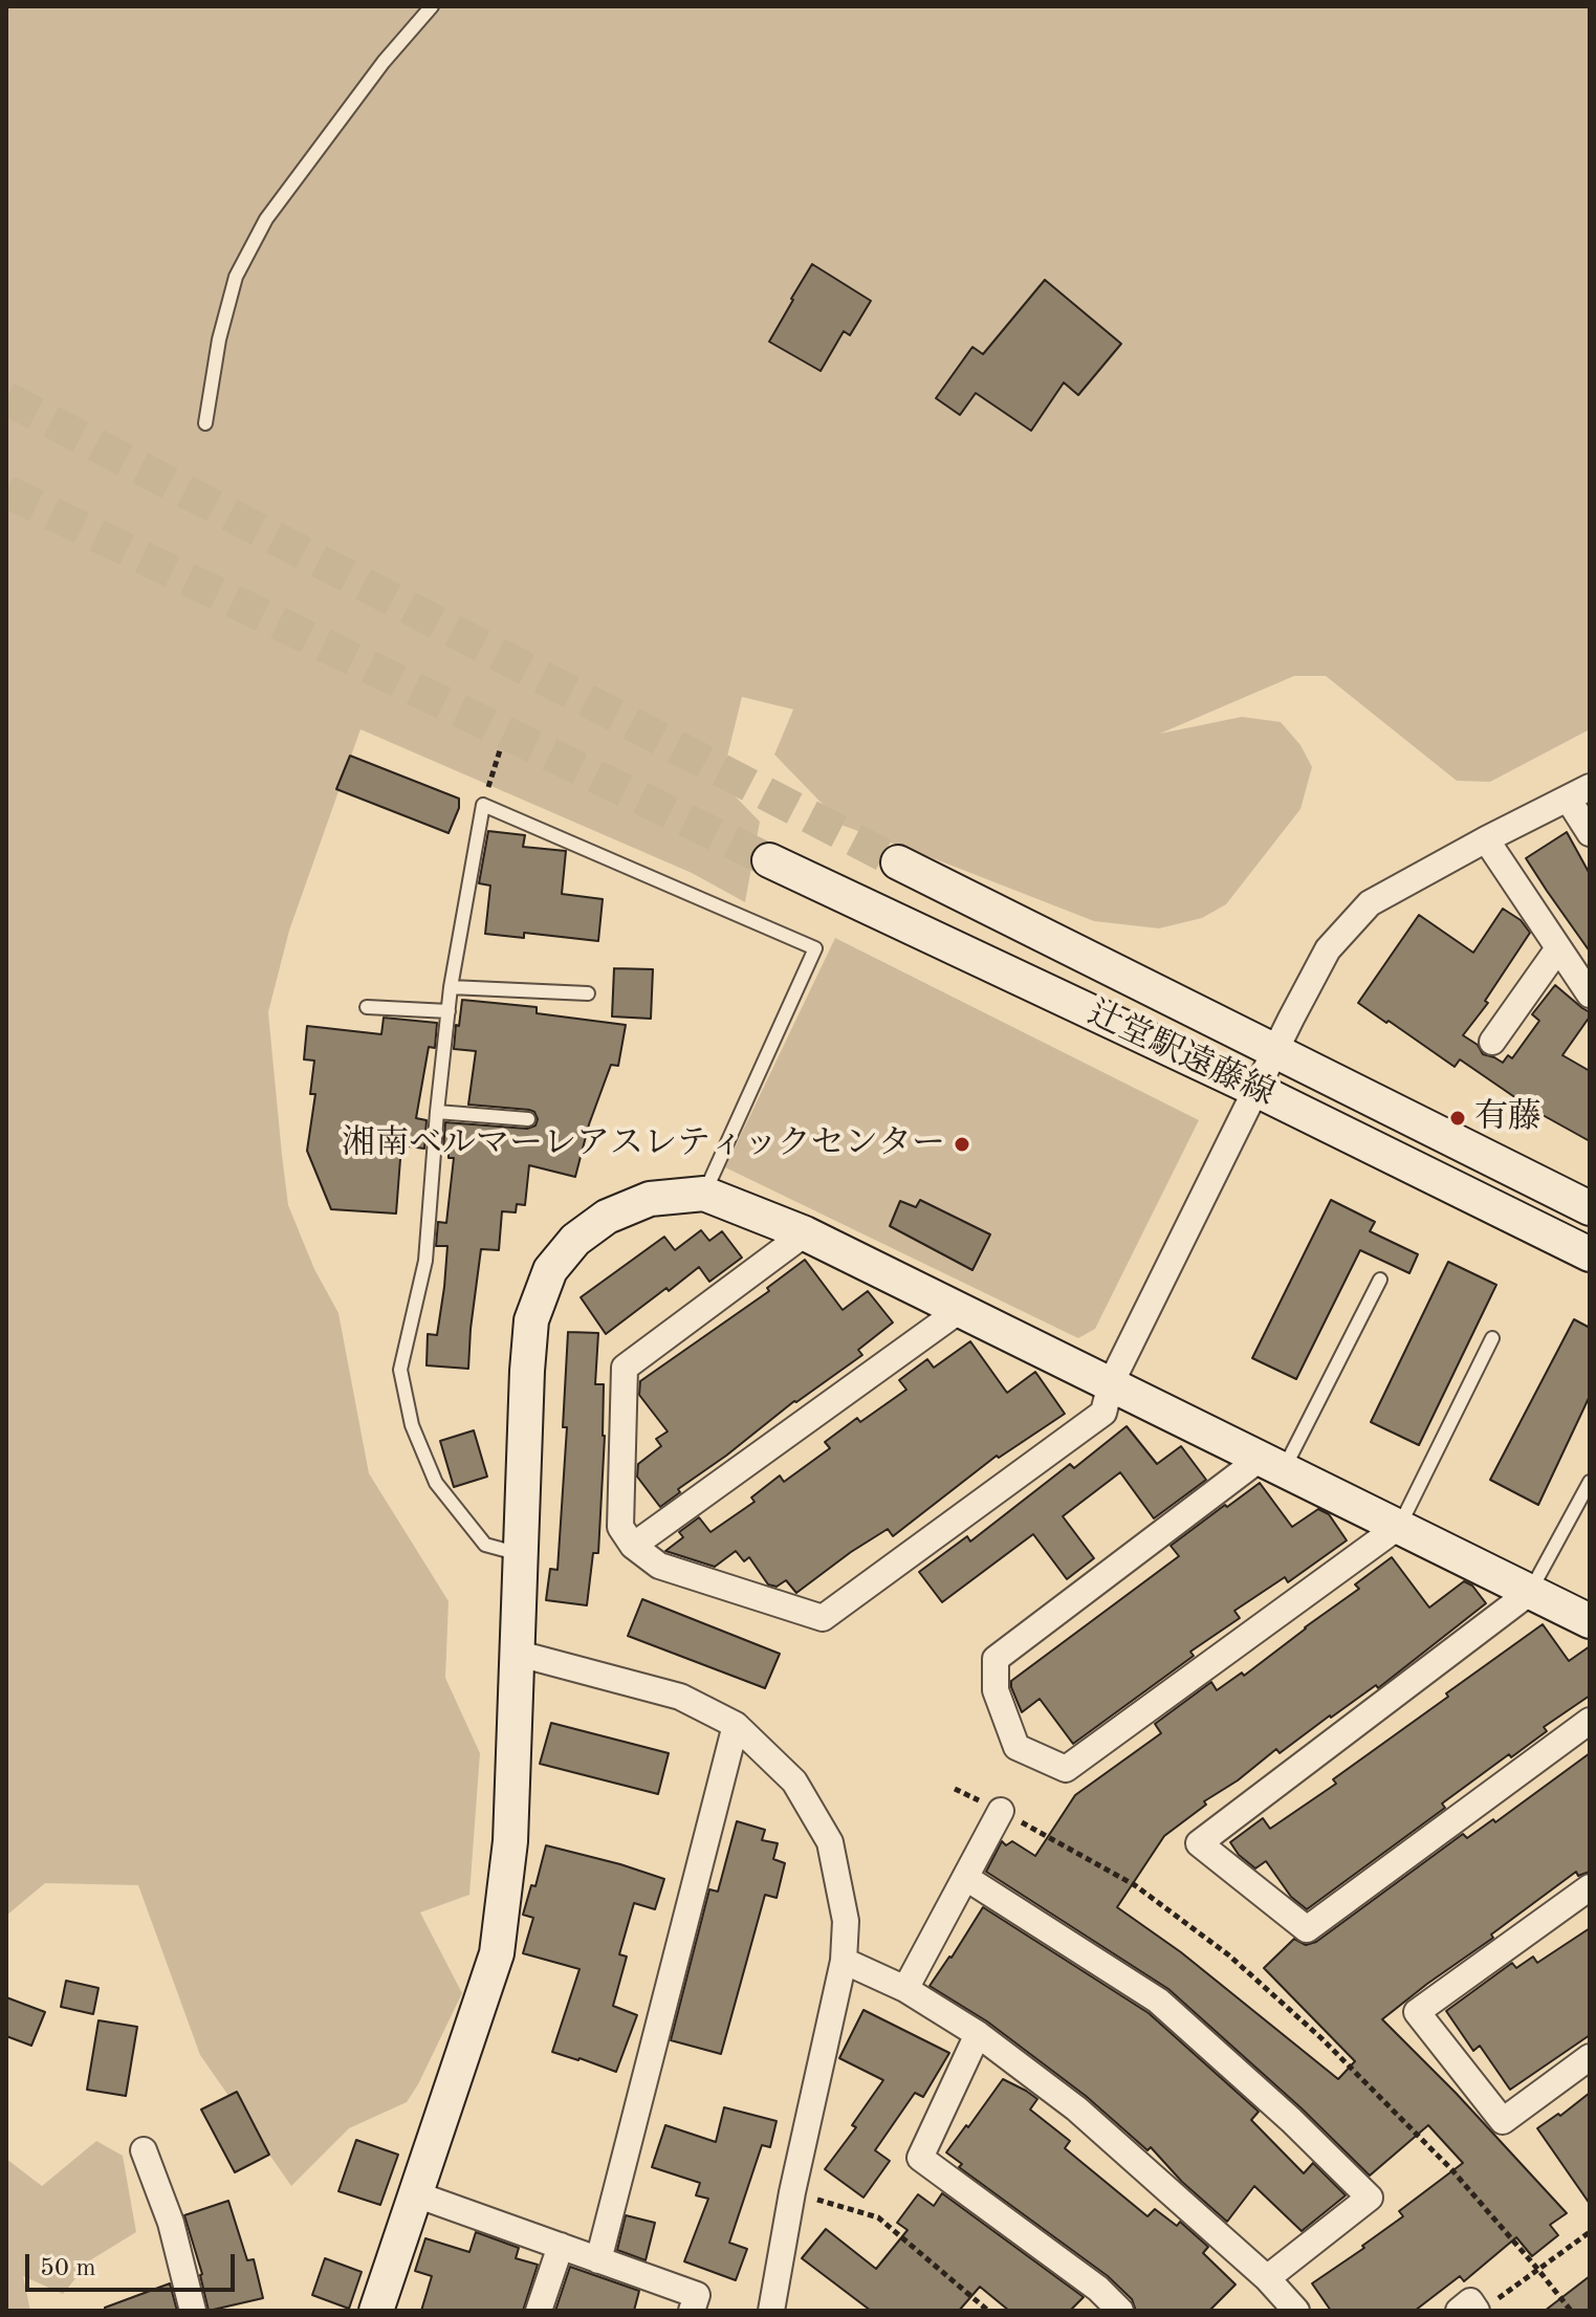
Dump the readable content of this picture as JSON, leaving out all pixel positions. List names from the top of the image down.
{
  "streets": {
    "street": ["辻堂駅遠藤線"]
  },
  "places": ["有藤", "湘南ベルマーレアスレティックセンター"],
  "scale_bar": "50 m"
}
